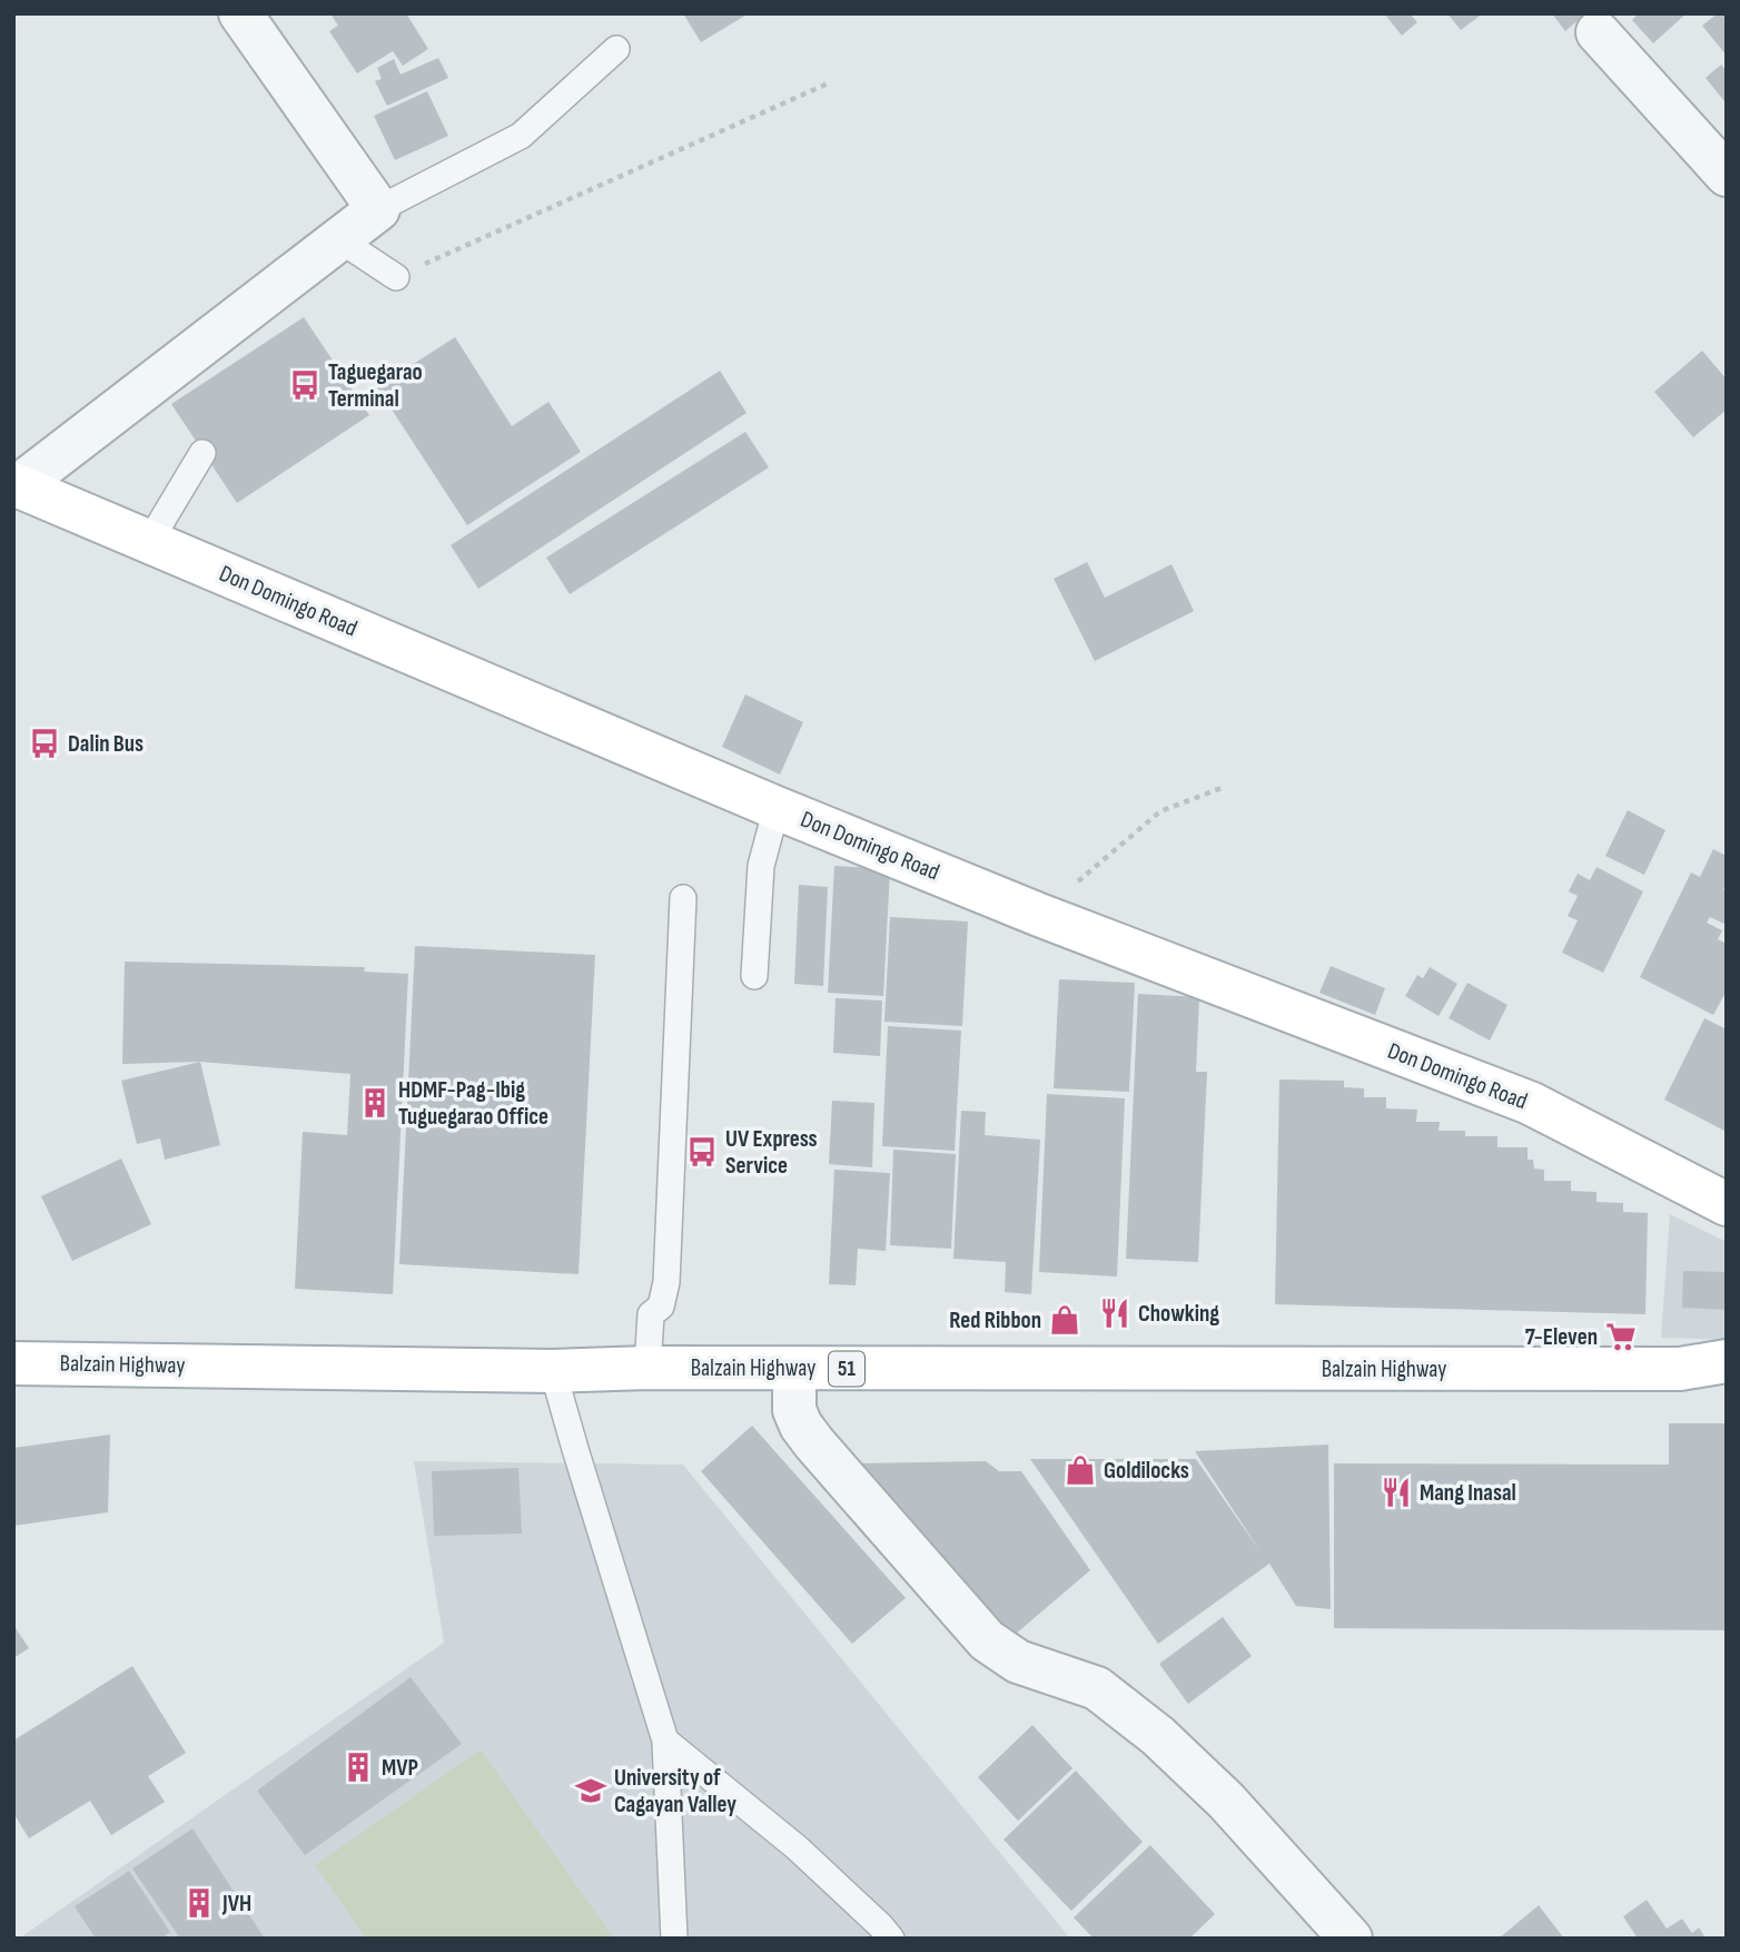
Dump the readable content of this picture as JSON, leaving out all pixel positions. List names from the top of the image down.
{
  "streets": {
    "main road": ["Don Domingo Road", "Balzain Highway", "51"]
  },
  "places": {
    "bus stop": ["Taguegarao Terminal", "Dalin Bus", "UV Express Service"],
    "building": ["HDMF-Pag-Ibig Tuguegarao Office", "MVP", "JVH"],
    "restaurant": ["Chowking", "Mang Inasal"],
    "shop": ["Red Ribbon", "Goldilocks"],
    "supermarket": ["7-Eleven"],
    "school or university": ["University of Cagayan Valley"]
  }
}
